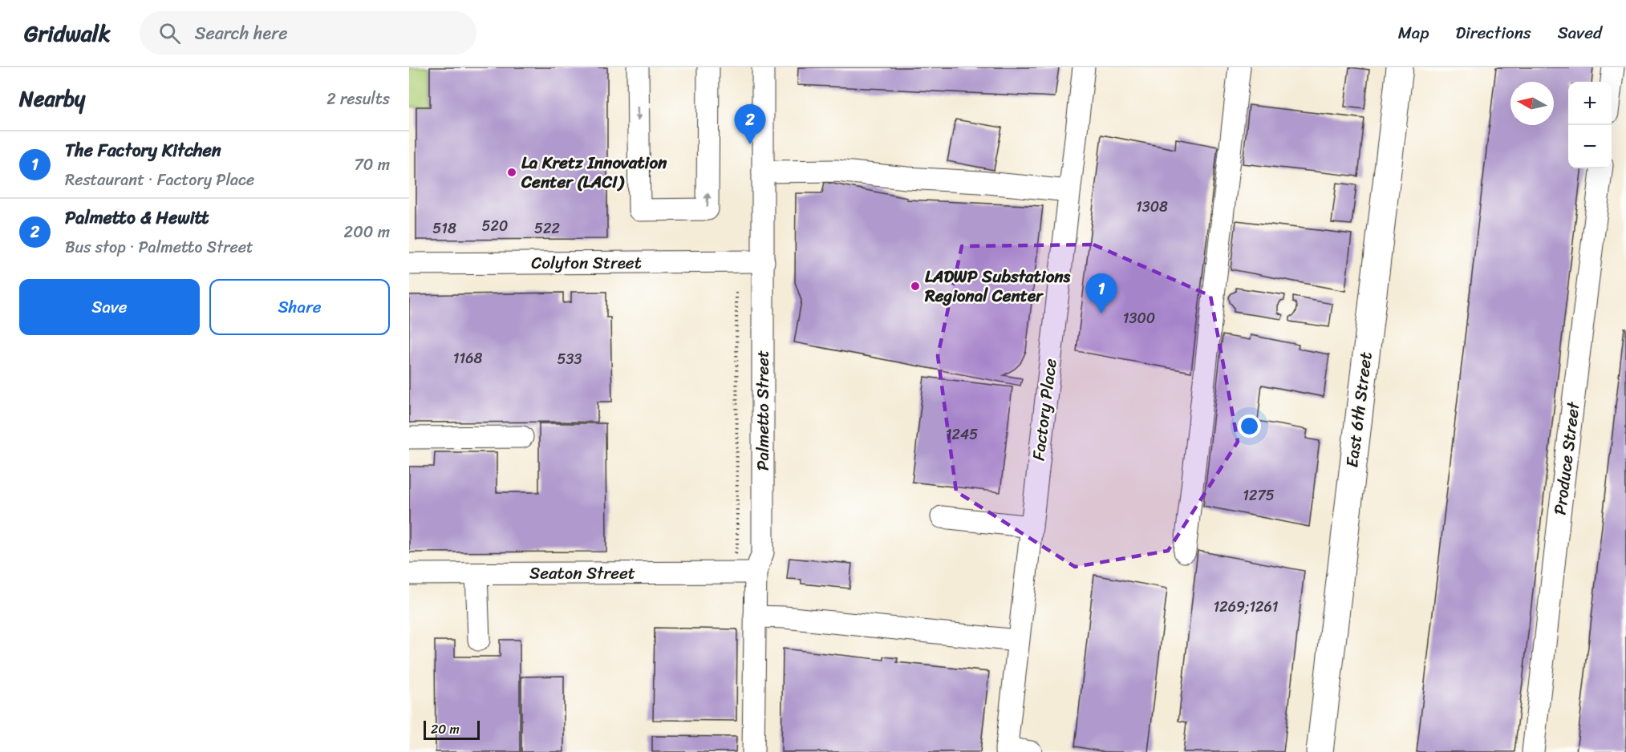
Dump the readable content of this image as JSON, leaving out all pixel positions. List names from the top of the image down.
{
  "streets": {
    "main road": ["East 6th Street"],
    "street": [
      "Colyton Street",
      "Factory Place",
      "Palmetto Street",
      "Produce Street",
      "Seaton Street"
    ]
  },
  "crossings": [
    ["Colyton Street", "Palmetto Street"],
    ["Palmetto Street", "Seaton Street"]
  ],
  "places": ["La Kretz Innovation Center (LACI)", "LADWP Substations Regional Center"],
  "house_numbers": [
    "1308",
    "520",
    "518",
    "522",
    "1300",
    "1168",
    "533",
    "1245",
    "1275",
    "1269;1261"
  ],
  "scale_bar": "20 m",
  "north": "left",
  "page": {
    "header": "Gridwalk",
    "search": "Search here",
    "nav": ["Map", "Directions", "Saved"],
    "heading": ["Nearby", "2 results"],
    "map_buttons": ["+", "−"],
    "pins": ["2", "1"],
    "list": [
      {
        "mark": "1",
        "name": "The Factory Kitchen",
        "note": "Restaurant · Factory Place",
        "value": "70 m"
      },
      {
        "mark": "2",
        "name": "Palmetto & Hewitt",
        "note": "Bus stop · Palmetto Street",
        "value": "200 m"
      }
    ],
    "buttons": ["Save", "Share"],
    "scale": "20 m"
  }
}
